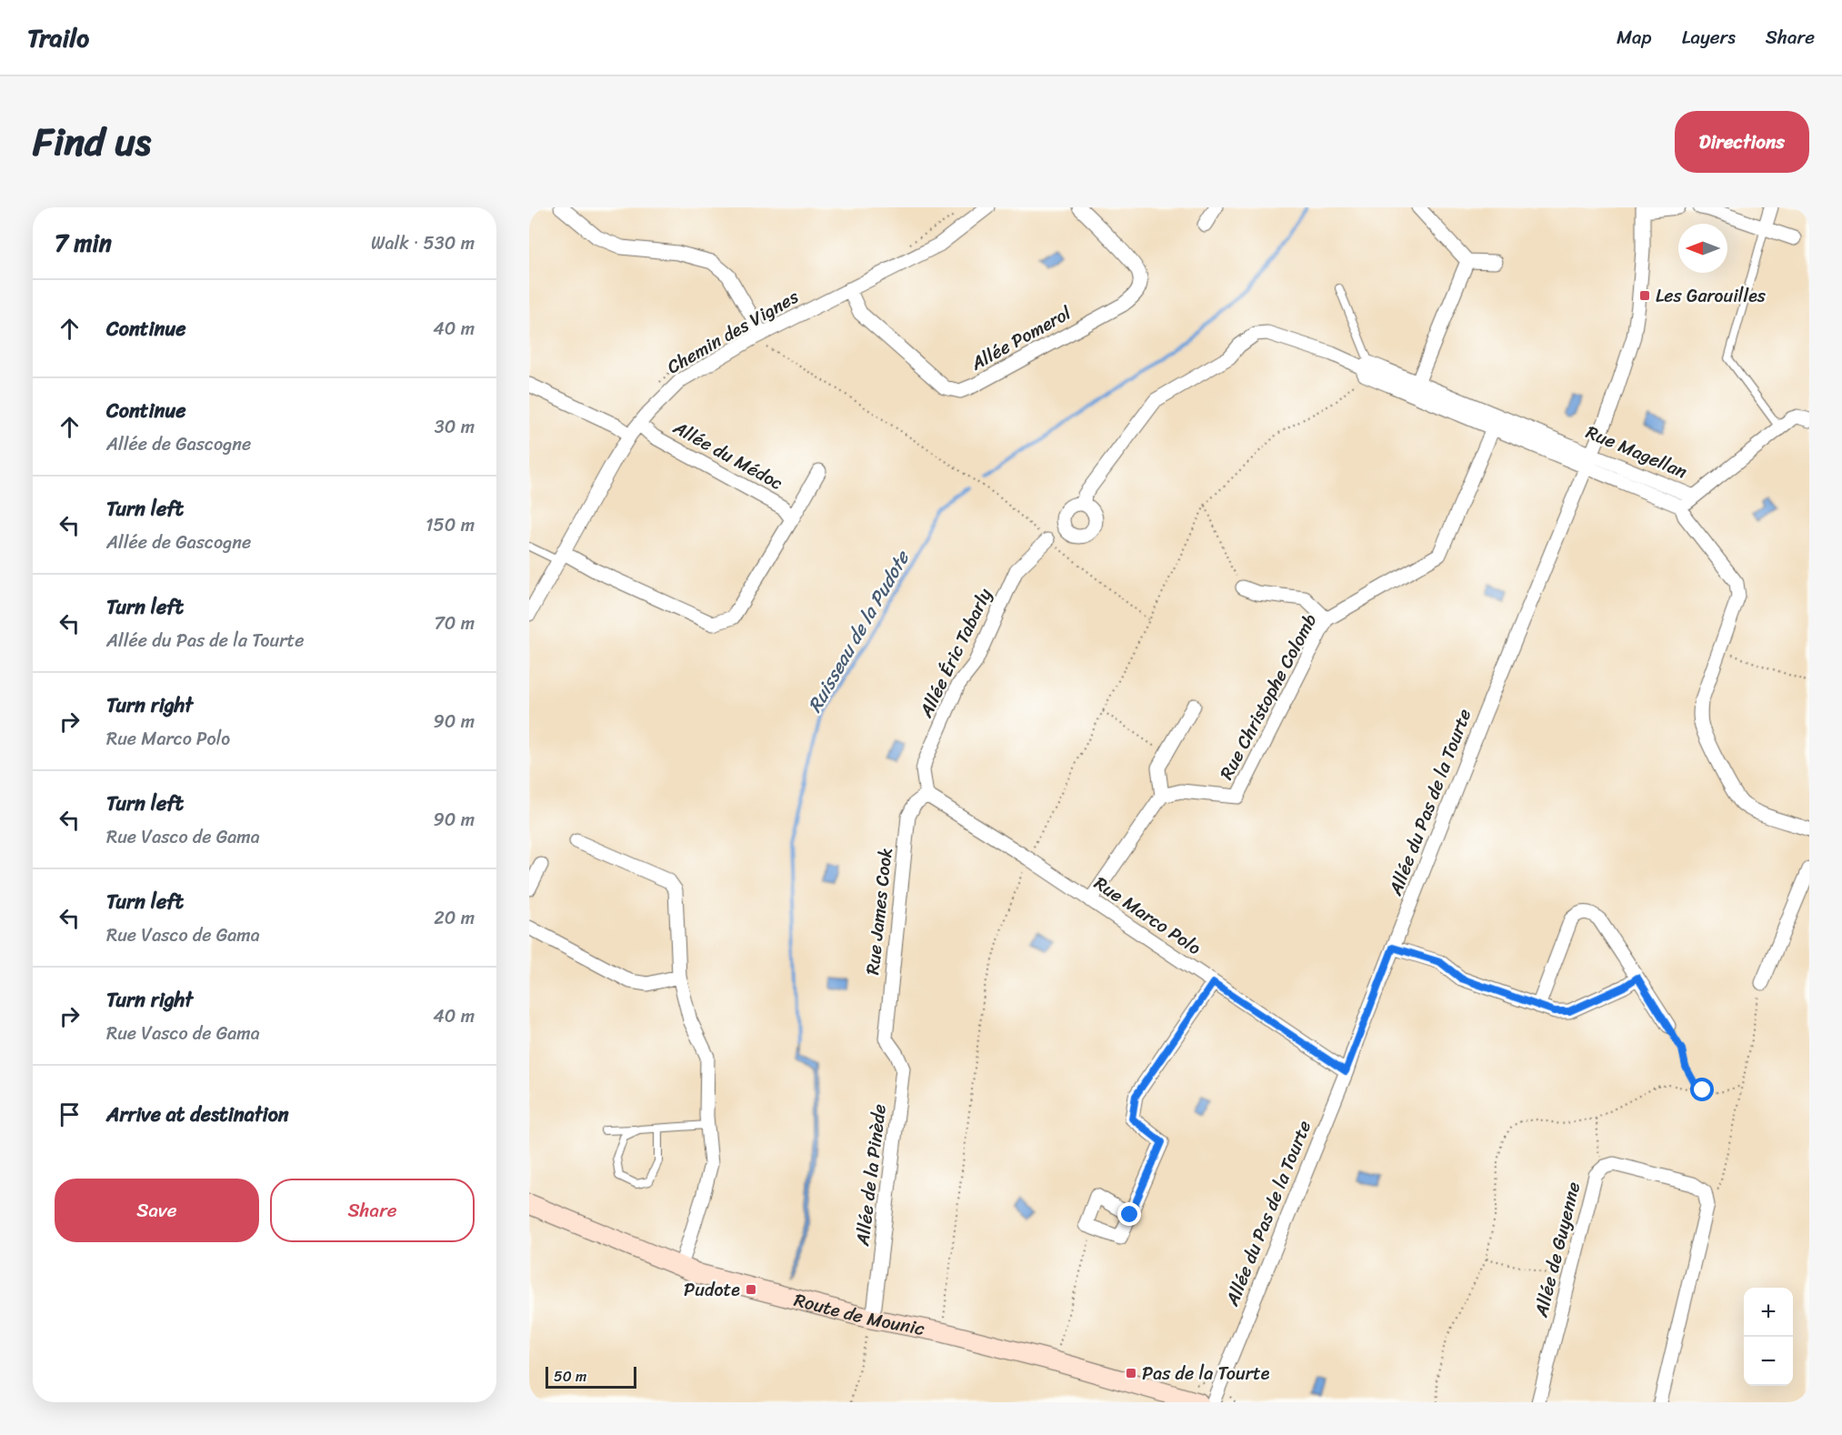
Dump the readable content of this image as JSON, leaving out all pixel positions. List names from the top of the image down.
{
  "streets": {
    "main road": ["Route de Mounic"],
    "street": [
      "Chemin des Vignes",
      "Allée Pomerol",
      "Rue Magellan",
      "Allée du Médoc",
      "Allée Éric Tabarly",
      "Rue Christophe Colomb",
      "Allée du Pas de la Tourte",
      "Rue James Cook",
      "Rue Marco Polo",
      "Allée de la Pinède",
      "Allée de Guyenne"
    ]
  },
  "crossings": [
    ["Chemin des Vignes", "Allée Pomerol"],
    ["Chemin des Vignes", "Allée du Médoc"],
    ["Rue Magellan", "Rue Christophe Colomb"],
    ["Rue Magellan", "Allée du Pas de la Tourte"],
    ["Allée Éric Tabarly", "Rue James Cook"],
    ["Allée Éric Tabarly", "Rue Marco Polo"],
    ["Allée du Pas de la Tourte", "Rue Marco Polo"],
    ["Rue James Cook", "Rue Marco Polo"],
    ["Rue James Cook", "Allée de la Pinède"],
    ["Allée de la Pinède", "Route de Mounic"]
  ],
  "water": ["Ruisseau de la Pudote"],
  "places": {
    "transit": ["Les Garouilles", "Pudote", "Pas de la Tourte"]
  },
  "scale_bar": "50 m",
  "north": "left",
  "page": {
    "header": "Trailo",
    "nav": ["Map", "Layers", "Share"],
    "title": "Find us",
    "buttons": [
      "Directions",
      ["Save", "Share"]
    ],
    "heading": ["7 min", "Walk · 530 m"],
    "list": [
      ["Continue", "40 m"],
      ["Continue", "Allée de Gascogne", "30 m"],
      ["Turn left", "Allée de Gascogne", "150 m"],
      ["Turn left", "Allée du Pas de la Tourte", "70 m"],
      ["Turn right", "Rue Marco Polo", "90 m"],
      ["Turn left", "Rue Vasco de Gama", "90 m"],
      ["Turn left", "Rue Vasco de Gama", "20 m"],
      ["Turn right", "Rue Vasco de Gama", "40 m"],
      "Arrive at destination"
    ],
    "map_buttons": ["+", "−"],
    "scale": "50 m"
  }
}
